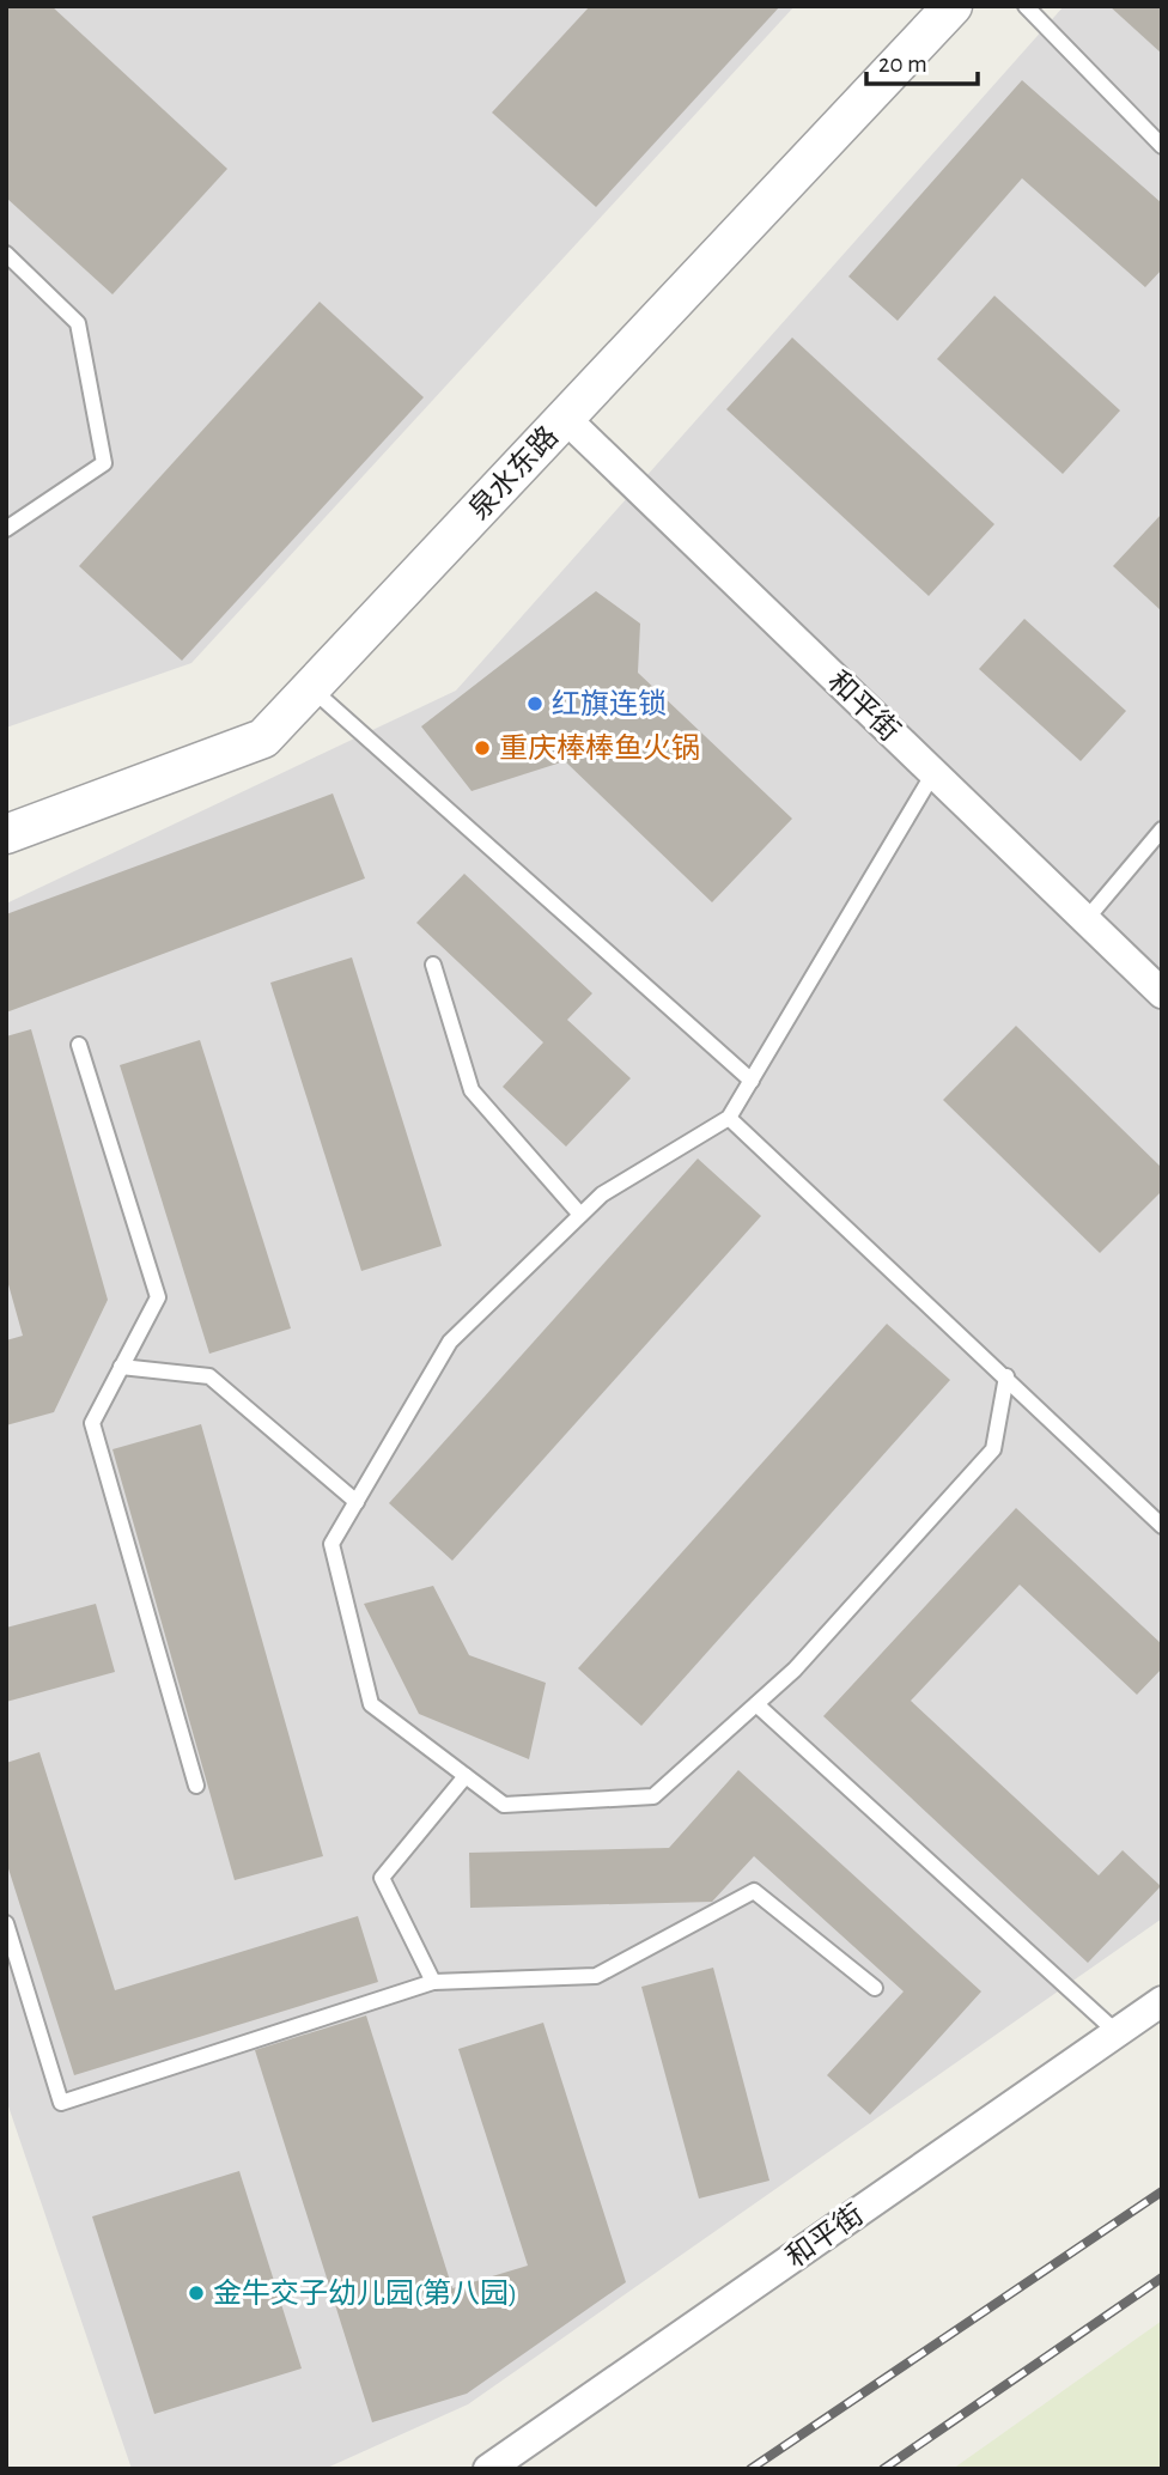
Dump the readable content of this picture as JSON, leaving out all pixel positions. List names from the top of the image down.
{
  "streets": {
    "street": ["泉水东路", "和平街"]
  },
  "crossings": [
    ["泉水东路", "和平街"]
  ],
  "places": ["红旗连锁", "重庆棒棒鱼火锅", "金牛交子幼儿园(第八园)"],
  "scale_bar": "20 m"
}
